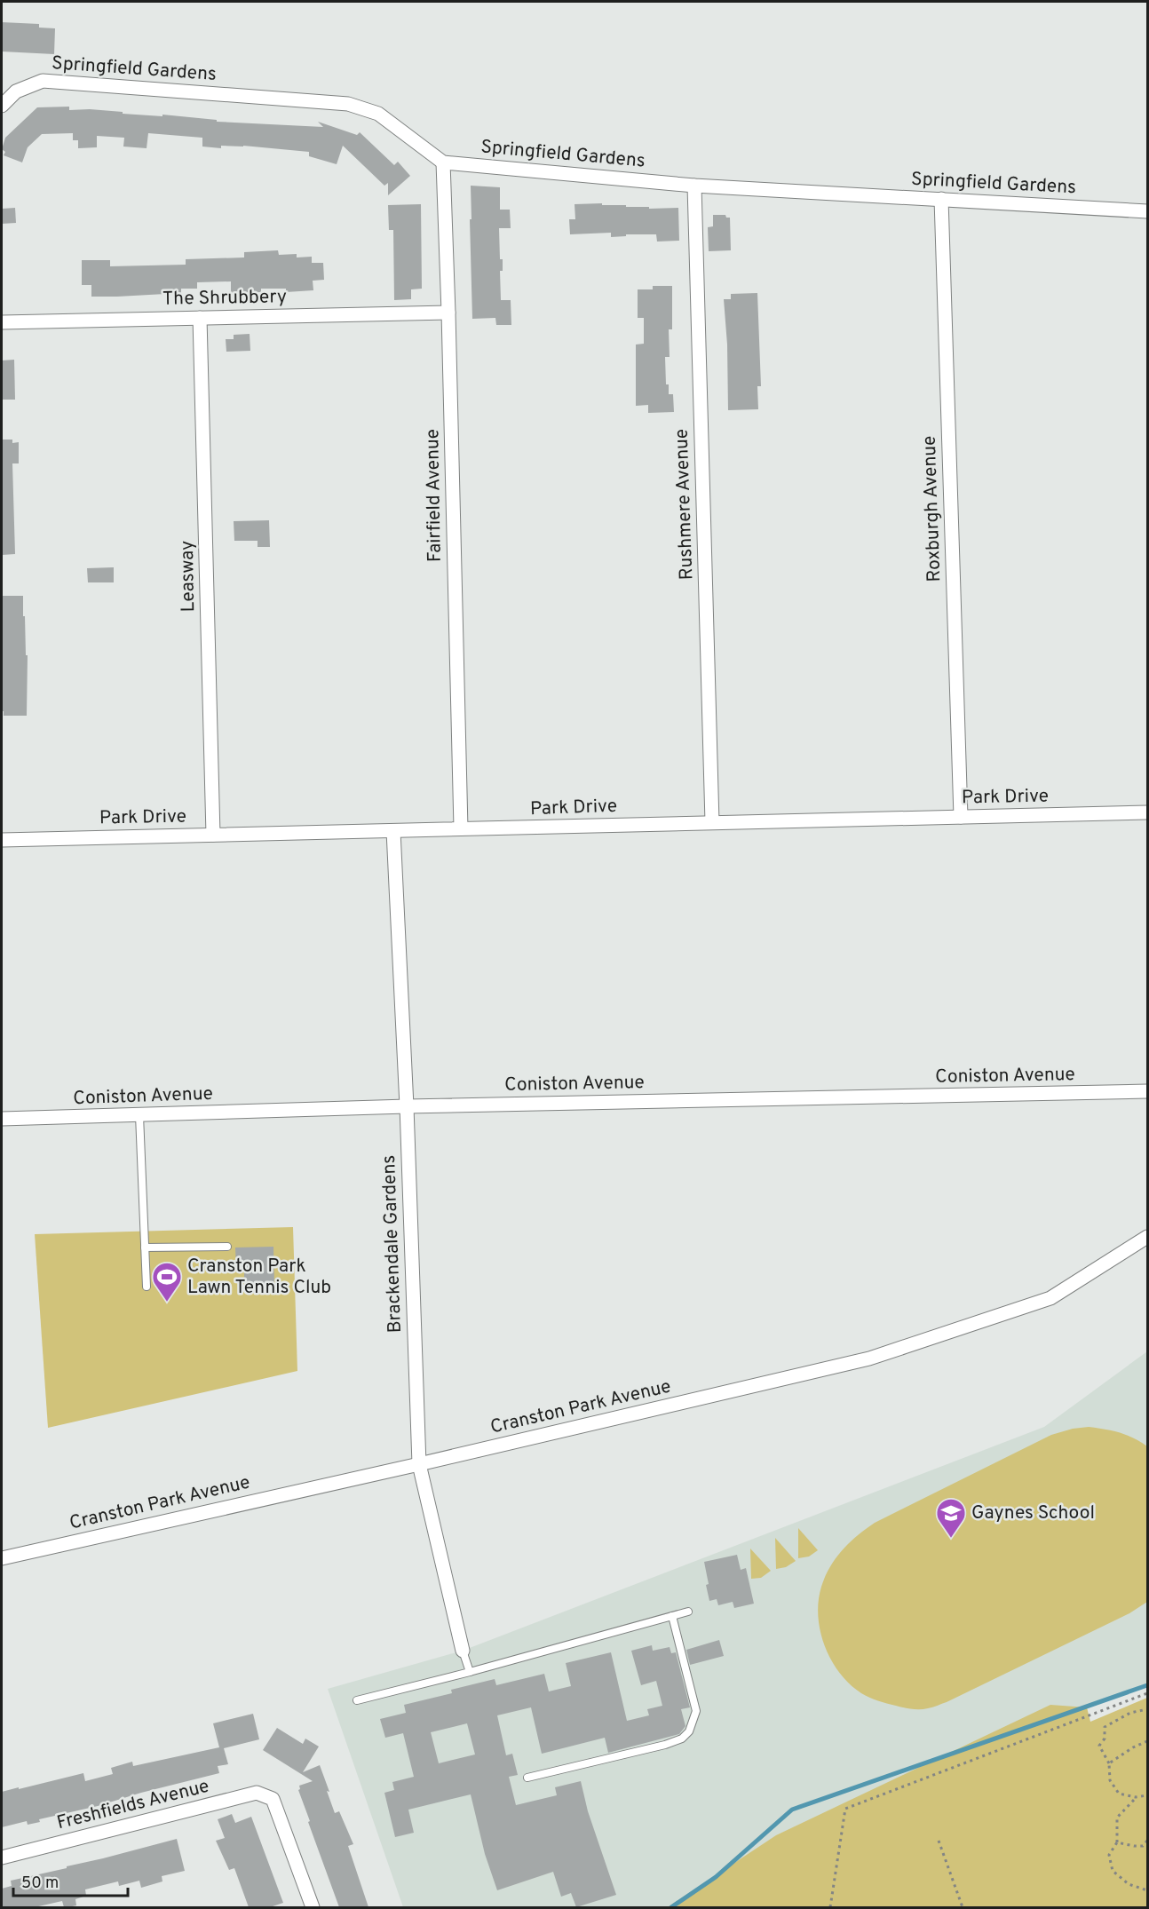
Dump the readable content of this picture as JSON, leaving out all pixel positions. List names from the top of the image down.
{
  "streets": {
    "street": [
      "Springfield Gardens",
      "The Shrubbery",
      "Fairfield Avenue",
      "Rushmere Avenue",
      "Roxburgh Avenue",
      "Leasway",
      "Park Drive",
      "Coniston Avenue",
      "Brackendale Gardens",
      "Cranston Park Avenue",
      "Freshfields Avenue"
    ]
  },
  "crossings": [
    ["Springfield Gardens", "Fairfield Avenue"],
    ["Springfield Gardens", "Rushmere Avenue"],
    ["Springfield Gardens", "Roxburgh Avenue"],
    ["The Shrubbery", "Fairfield Avenue"],
    ["The Shrubbery", "Leasway"],
    ["Fairfield Avenue", "Park Drive"],
    ["Rushmere Avenue", "Park Drive"],
    ["Roxburgh Avenue", "Park Drive"],
    ["Leasway", "Park Drive"],
    ["Park Drive", "Brackendale Gardens"],
    ["Coniston Avenue", "Brackendale Gardens"],
    ["Brackendale Gardens", "Cranston Park Avenue"]
  ],
  "places": {
    "sports": ["Cranston Park Lawn Tennis Club"],
    "school or university": ["Gaynes School"]
  },
  "scale_bar": "50 m"
}
